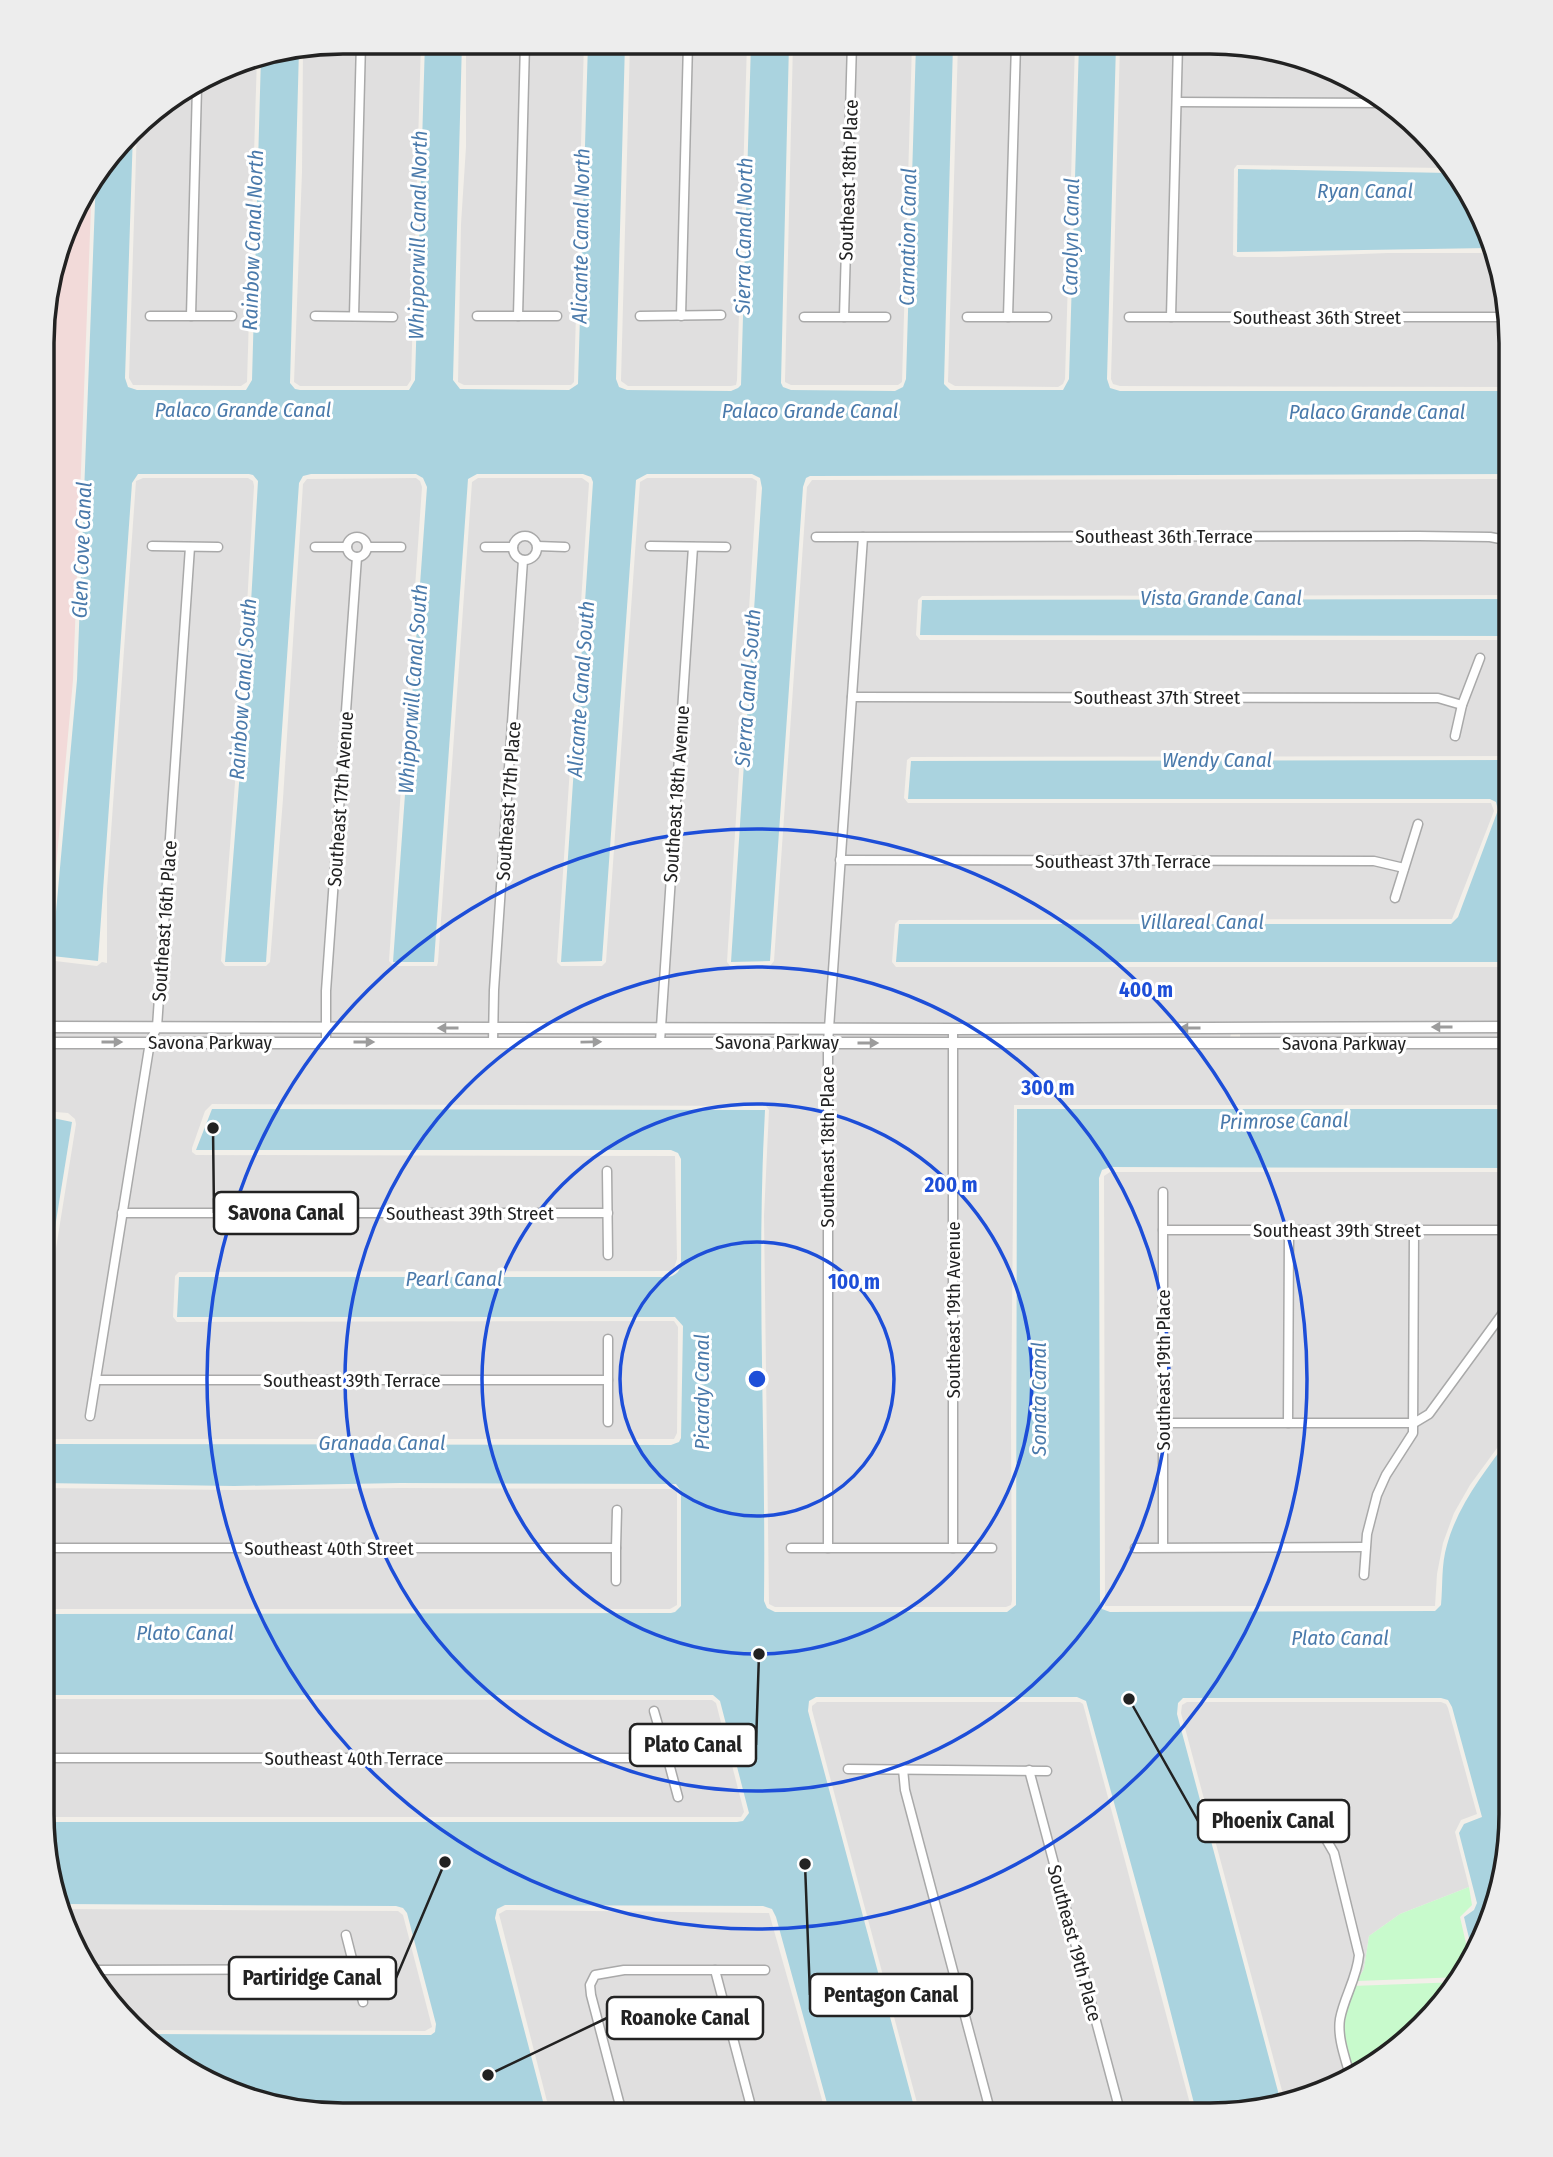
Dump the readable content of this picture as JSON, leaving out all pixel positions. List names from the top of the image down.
{
  "streets": {
    "street": [
      "Southeast 18th Place",
      "Southeast 36th Street",
      "Southeast 36th Terrace",
      "Southeast 37th Street",
      "Southeast 18th Avenue",
      "Southeast 17th Avenue",
      "Southeast 17th Place",
      "Southeast 37th Terrace",
      "Southeast 16th Place",
      "Savona Parkway",
      "Southeast 39th Street",
      "Southeast 19th Avenue",
      "Southeast 19th Place",
      "Southeast 39th Terrace",
      "Southeast 40th Street",
      "Southeast 40th Terrace"
    ]
  },
  "crossings": [
    ["Southeast 18th Place", "Southeast 36th Terrace"],
    ["Southeast 18th Place", "Southeast 37th Street"],
    ["Southeast 18th Place", "Southeast 37th Terrace"],
    ["Southeast 18th Place", "Savona Parkway"],
    ["Southeast 18th Avenue", "Savona Parkway"],
    ["Southeast 17th Avenue", "Savona Parkway"],
    ["Southeast 17th Place", "Savona Parkway"],
    ["Southeast 16th Place", "Savona Parkway"],
    ["Southeast 16th Place", "Southeast 39th Street"],
    ["Southeast 16th Place", "Southeast 39th Terrace"],
    ["Savona Parkway", "Southeast 19th Avenue"],
    ["Southeast 39th Street", "Southeast 19th Place"]
  ],
  "water": [
    "Ryan Canal",
    "Whipporwill Canal North",
    "Alicante Canal North",
    "Sierra Canal North",
    "Carnation Canal",
    "Carolyn Canal",
    "Rainbow Canal North",
    "Palaco Grande Canal",
    "Glen Cove Canal",
    "Vista Grande Canal",
    "Sierra Canal South",
    "Rainbow Canal South",
    "Whipporwill Canal South",
    "Alicante Canal South",
    "Wendy Canal",
    "Villareal Canal",
    "Primrose Canal",
    "Pearl Canal",
    "Picardy Canal",
    "Sonata Canal",
    "Granada Canal",
    "Plato Canal"
  ],
  "places": [
    "Savona Canal",
    "Plato Canal",
    "Phoenix Canal",
    "Partiridge Canal",
    "Pentagon Canal",
    "Roanoke Canal"
  ],
  "rings": [
    "400 m",
    "300 m",
    "200 m",
    "100 m"
  ]
}
